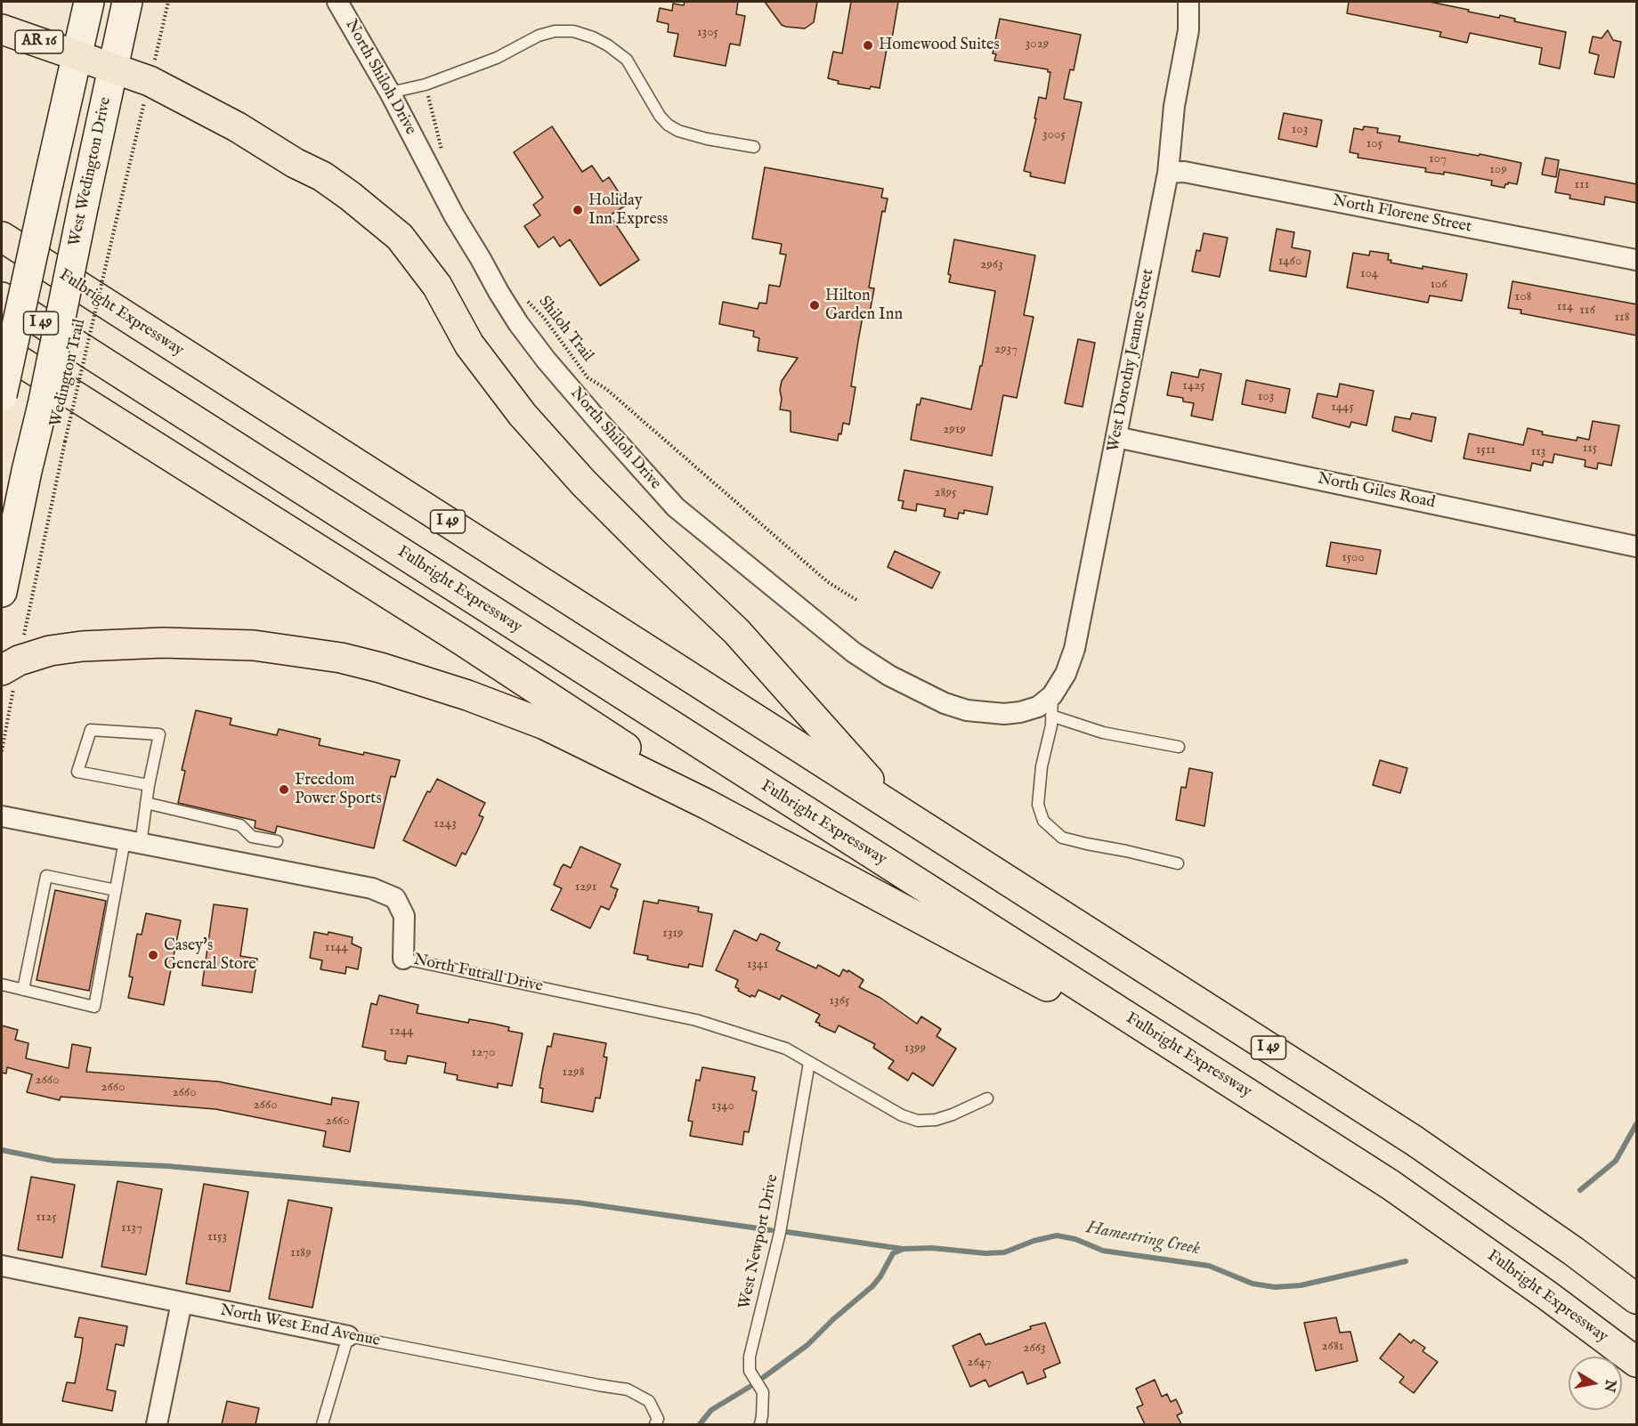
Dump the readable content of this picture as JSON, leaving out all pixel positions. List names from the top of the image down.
{
  "streets": {
    "highway": ["AR 16", "Fulbright Expressway", "I 49"],
    "main road": ["West Wedington Drive"],
    "street": [
      "North Shiloh Drive",
      "North Florene Street",
      "West Dorothy Jeanne Street",
      "North Giles Road",
      "North Futrall Drive",
      "North West End Avenue"
    ],
    "lane": ["West Newport Drive"],
    "path": ["Shiloh Trail", "Wedington Trail"]
  },
  "crossings": [
    ["North Shiloh Drive", "West Dorothy Jeanne Street"],
    ["North Florene Street", "West Dorothy Jeanne Street"],
    ["West Dorothy Jeanne Street", "North Giles Road"],
    ["North Futrall Drive", "West Newport Drive"]
  ],
  "water": ["Hamestring Creek"],
  "places": [
    "Homewood Suites",
    "Holiday Inn Express",
    "Hilton Garden Inn",
    "Freedom Power Sports",
    "Casey's General Store"
  ],
  "house_numbers": [
    "1305",
    "3029",
    "103",
    "3005",
    "105",
    "107",
    "109",
    "111",
    "1460",
    "2963",
    "104",
    "106",
    "108",
    "114",
    "116",
    "118",
    "2937",
    "1425",
    "103",
    "1445",
    "2919",
    "115",
    "1511",
    "113",
    "2895",
    "1500",
    "1243",
    "1291",
    "1319",
    "1144",
    "1341",
    "1365",
    "1244",
    "1399",
    "1270",
    "1298",
    "2660",
    "2660",
    "2660",
    "2660",
    "1340",
    "2660",
    "1125",
    "1137",
    "1153",
    "1189",
    "2681",
    "2663",
    "2647"
  ],
  "north": "right"
}
